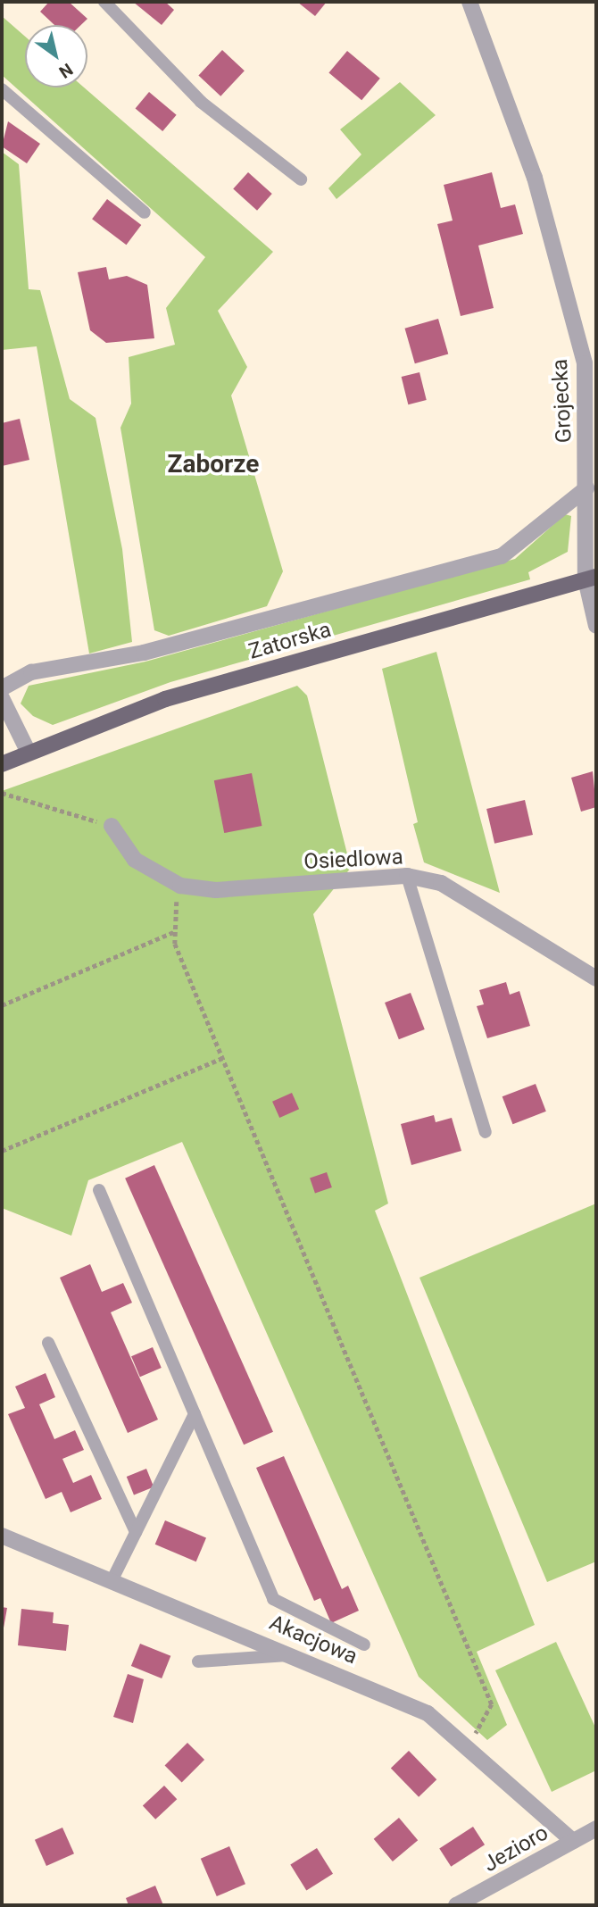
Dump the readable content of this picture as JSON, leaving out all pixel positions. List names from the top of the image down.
{
  "streets": {
    "main road": ["Zatorska"],
    "street": [
      "Grojecka",
      "Osiedlowa",
      "Akacjowa",
      "Jezioro"
    ]
  },
  "crossings": [
    ["Grojecka", "Zatorska"],
    ["Akacjowa", "Jezioro"]
  ],
  "districts": ["Zaborze"],
  "north": "bottom right"
}
